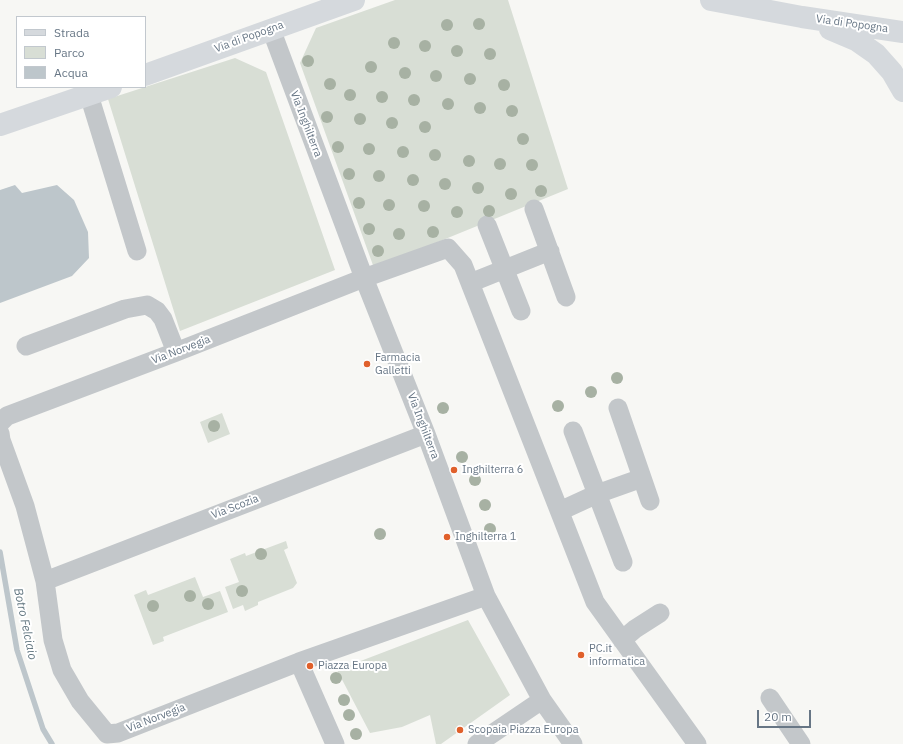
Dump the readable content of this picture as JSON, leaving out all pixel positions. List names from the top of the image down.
{
  "streets": {
    "main road": ["Via di Popogna"],
    "street": ["Via Inghilterra", "Via Norvegia", "Via Scozia"]
  },
  "crossings": [
    ["Via di Popogna", "Via Inghilterra"],
    ["Via Inghilterra", "Via Norvegia"],
    ["Via Inghilterra", "Via Scozia"],
    ["Via Norvegia", "Via Scozia"]
  ],
  "water": ["Botro Felciaio"],
  "places": [
    "Farmacia Galletti",
    "Inghilterra 6",
    "Inghilterra 1",
    "PC.it informatica",
    "Piazza Europa",
    "Scopaia Piazza Europa"
  ],
  "legend": ["Strada", "Parco", "Acqua"],
  "scale_bar": "20 m"
}
